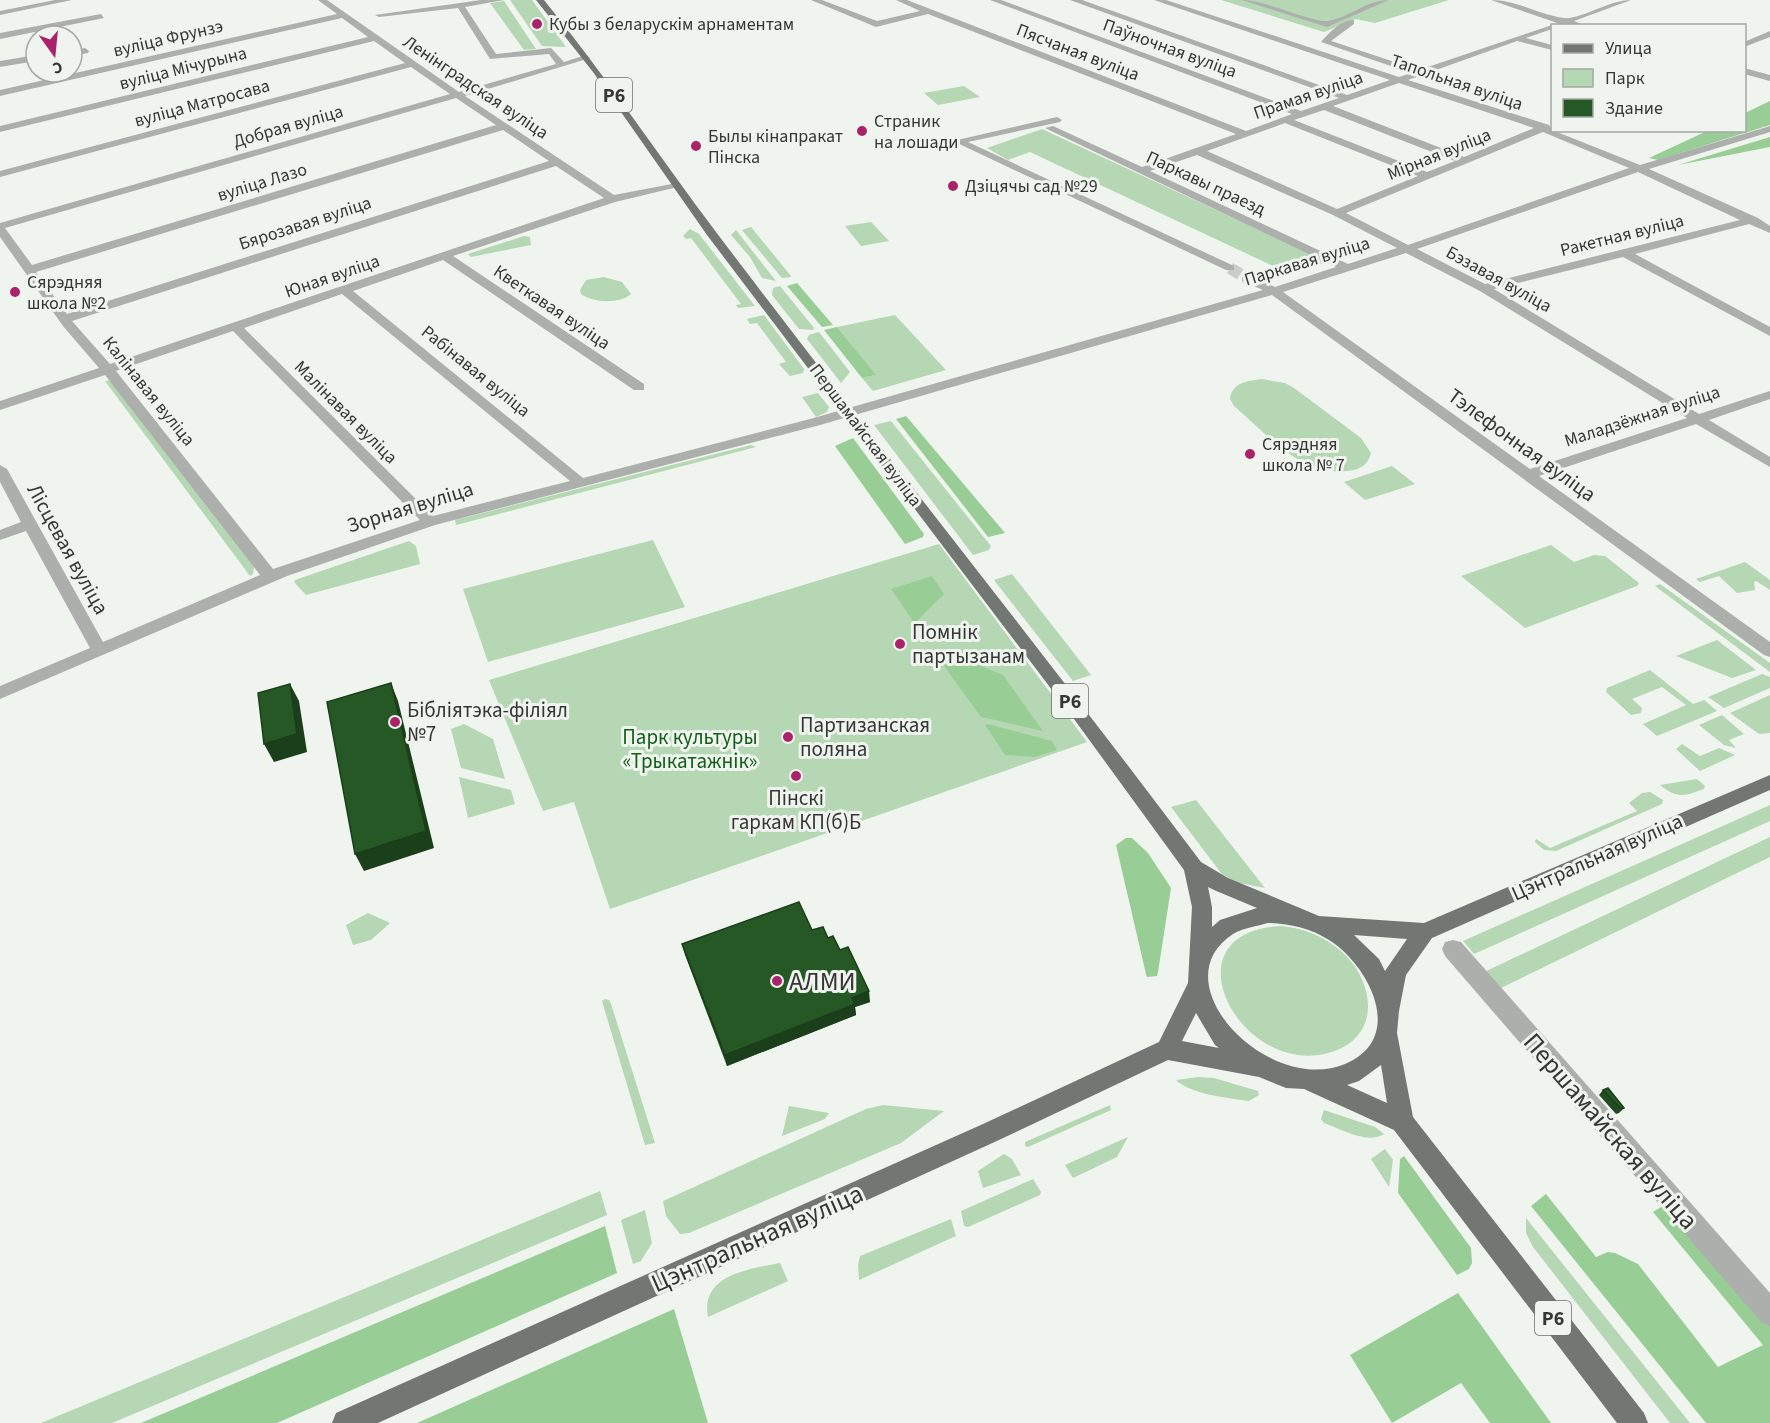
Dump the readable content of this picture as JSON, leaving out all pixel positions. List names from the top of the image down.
{
  "streets": {
    "main road": ["Р6", "Першамайская вуліца", "Цэнтральная вуліца"],
    "street": [
      "вуліца Фрунзэ",
      "Паўночная вуліца",
      "Пясчаная вуліца",
      "вуліца Мічурына",
      "Тапольная вуліца",
      "Ленінградская вуліца",
      "Прамая вуліца",
      "вуліца Матросава",
      "Добрая вуліца",
      "Мірная вуліца",
      "вуліца Лазо",
      "Паркавы праезд",
      "Бярозавая вуліца",
      "Ракетная вуліца",
      "Паркавая вуліца",
      "Юная вуліца",
      "Бэзавая вуліца",
      "Кветкавая вуліца",
      "Рабінавая вуліца",
      "Калінавая вуліца",
      "Малінавая вуліца",
      "Маладзёжная вуліца",
      "Тэлефонная вуліца",
      "Зорная вуліца",
      "Лісцевая вуліца"
    ]
  },
  "crossings": [
    ["вуліца Фрунзэ", "Ленінградская вуліца"],
    ["Паўночная вуліца", "Прамая вуліца"],
    ["Пясчаная вуліца", "Прамая вуліца"],
    ["вуліца Мічурына", "Ленінградская вуліца"],
    ["Тапольная вуліца", "Прамая вуліца"],
    ["Тапольная вуліца", "Мірная вуліца"],
    ["Тапольная вуліца", "Ракетная вуліца"],
    ["Тапольная вуліца", "Паркавая вуліца"],
    ["Ленінградская вуліца", "вуліца Матросава"],
    ["Ленінградская вуліца", "Добрая вуліца"],
    ["Ленінградская вуліца", "вуліца Лазо"],
    ["Ленінградская вуліца", "Бярозавая вуліца"],
    ["Ленінградская вуліца", "Юная вуліца"],
    ["Р6", "Першамайская вуліца"],
    ["Р6", "Цэнтральная вуліца"],
    ["Прамая вуліца", "Паркавы праезд"],
    ["Прамая вуліца", "Бэзавая вуліца"],
    ["Добрая вуліца", "Калінавая вуліца"],
    ["Добрая вуліца", "Першамайская вуліца"],
    ["Мірная вуліца", "Бэзавая вуліца"],
    ["вуліца Лазо", "Калінавая вуліца"],
    ["Паркавы праезд", "Паркавая вуліца"],
    ["Бярозавая вуліца", "Калінавая вуліца"],
    ["Ракетная вуліца", "Бэзавая вуліца"],
    ["Паркавая вуліца", "Бэзавая вуліца"],
    ["Паркавая вуліца", "Першамайская вуліца"],
    ["Паркавая вуліца", "Тэлефонная вуліца"],
    ["Паркавая вуліца", "Зорная вуліца"],
    ["Юная вуліца", "Кветкавая вуліца"],
    ["Юная вуліца", "Рабінавая вуліца"],
    ["Юная вуліца", "Калінавая вуліца"],
    ["Юная вуліца", "Малінавая вуліца"],
    ["Юная вуліца", "Першамайская вуліца"],
    ["Бэзавая вуліца", "Маладзёжная вуліца"],
    ["Рабінавая вуліца", "Зорная вуліца"],
    ["Калінавая вуліца", "Зорная вуліца"],
    ["Малінавая вуліца", "Зорная вуліца"],
    ["Маладзёжная вуліца", "Тэлефонная вуліца"],
    ["Першамайская вуліца", "Зорная вуліца"],
    ["Першамайская вуліца", "Цэнтральная вуліца"],
    ["Зорная вуліца", "Лісцевая вуліца"]
  ],
  "parks": ["Парк культуры «Трыкатажнік»"],
  "places": [
    "Кубы з беларускім арнаментам",
    "Страник на лошади",
    "Былы кінапракат Пінска",
    "Дзіцячы сад №29",
    "Сярэдняя школа №2",
    "Сярэдняя школа № 7",
    "Помнік партызанам",
    "Бібліятэка-філіял №7",
    "Партизанская поляна",
    "Пінскі гаркам КП(б)Б",
    "АЛМИ"
  ],
  "legend": ["Улица", "Парк", "Здание"],
  "north": "bottom"
}
